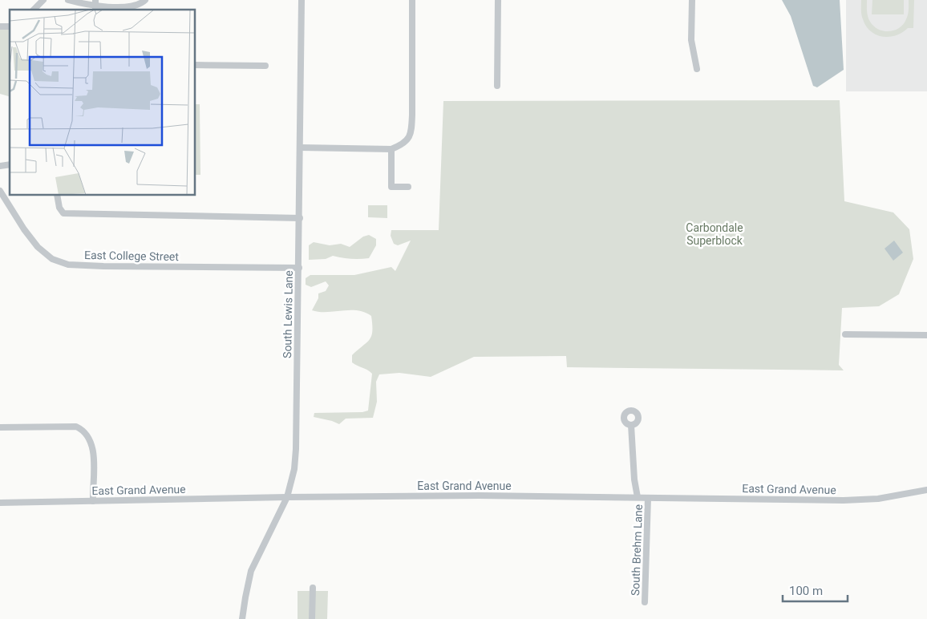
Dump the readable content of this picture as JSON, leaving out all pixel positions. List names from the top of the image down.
{
  "streets": {
    "street": [
      "East College Street",
      "South Lewis Lane",
      "East Grand Avenue",
      "South Brehm Lane"
    ]
  },
  "crossings": [
    ["East College Street", "South Lewis Lane"],
    ["South Lewis Lane", "East Grand Avenue"],
    ["East Grand Avenue", "South Brehm Lane"]
  ],
  "parks": ["Carbondale Superblock"],
  "scale_bar": "100 m"
}
